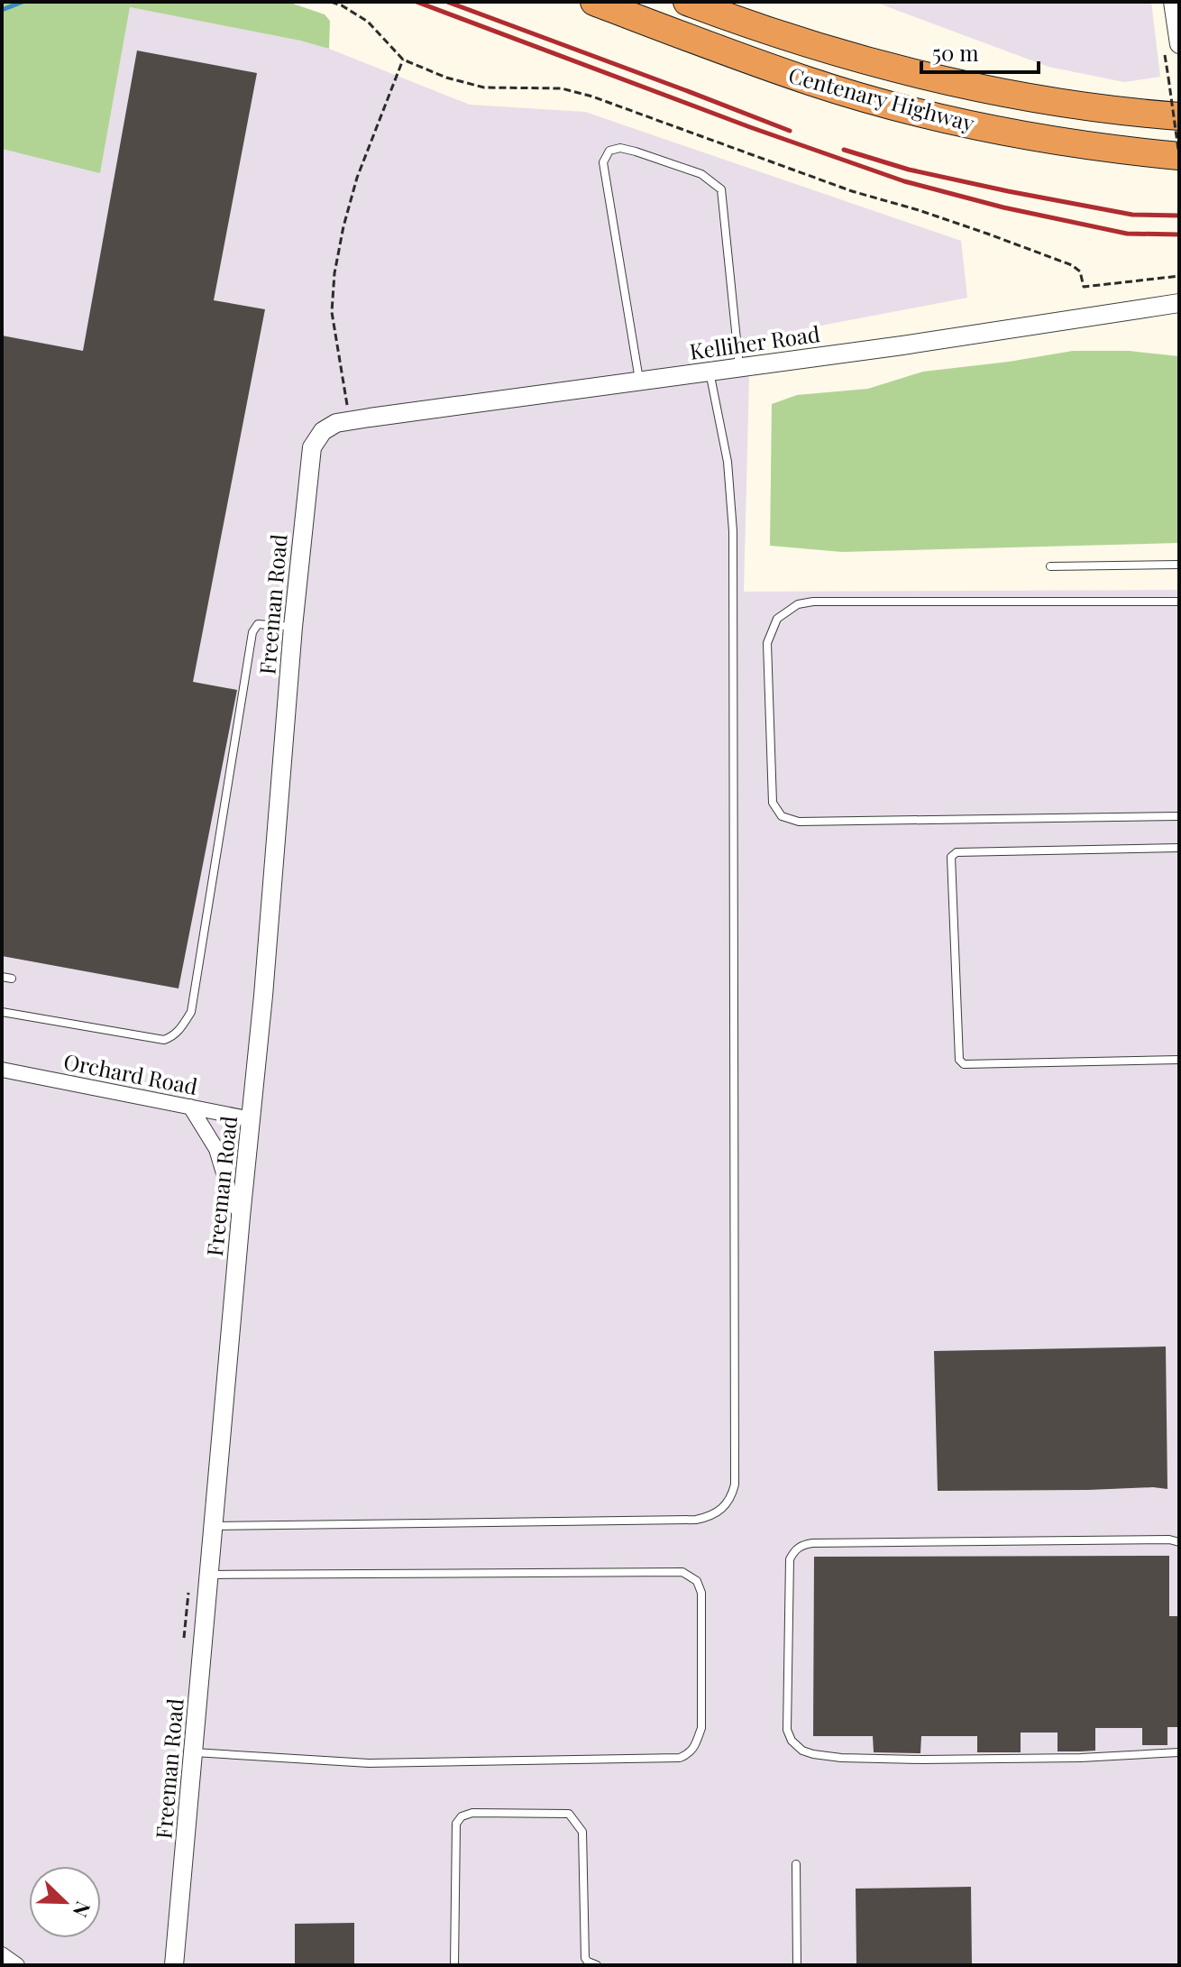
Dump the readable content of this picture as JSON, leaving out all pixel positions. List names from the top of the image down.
{
  "streets": {
    "highway": ["Centenary Highway"],
    "street": ["Kelliher Road", "Freeman Road", "Orchard Road"]
  },
  "crossings": [
    ["Kelliher Road", "Freeman Road"],
    ["Freeman Road", "Orchard Road"]
  ],
  "scale_bar": "50 m",
  "north": "bottom right"
}
